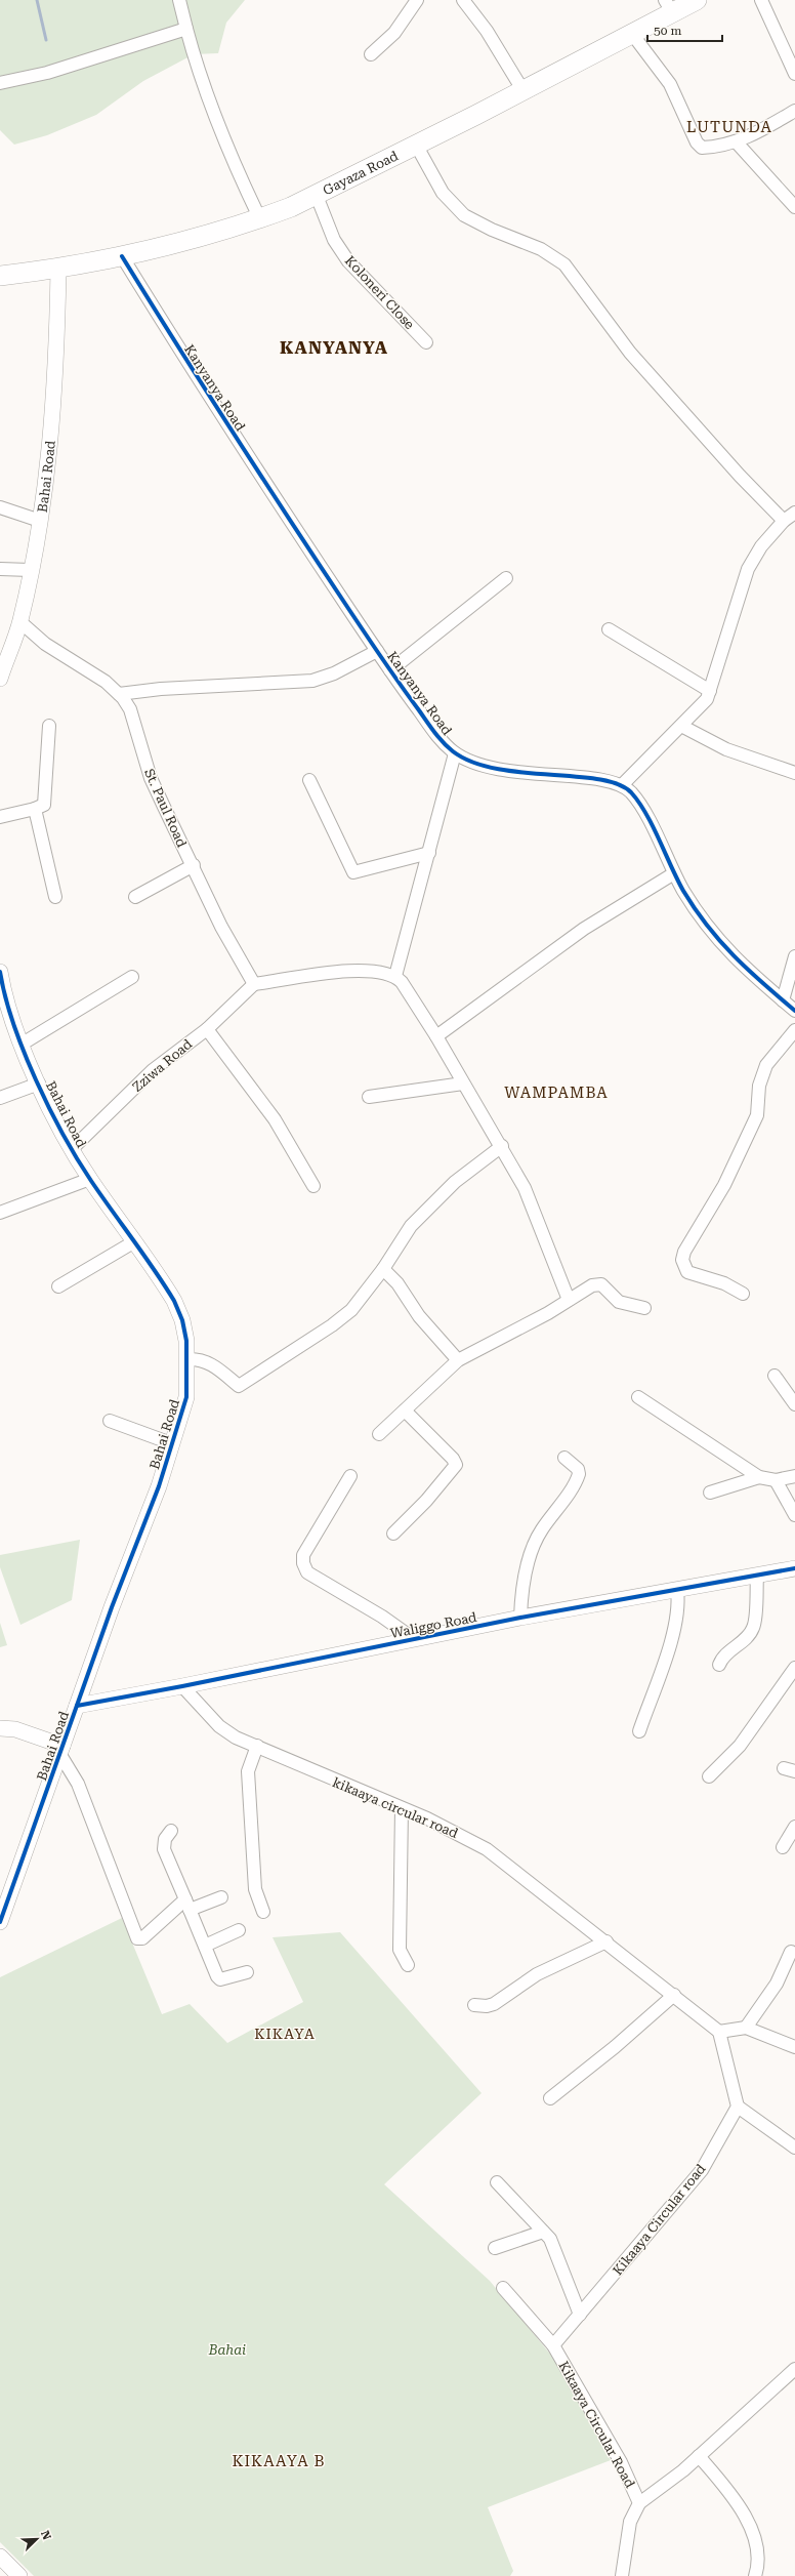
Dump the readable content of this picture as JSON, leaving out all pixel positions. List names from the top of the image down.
{
  "streets": {
    "main road": ["Gayaza Road"],
    "street": [
      "Koloneri Close",
      "Kanyanya Road",
      "Bahai Road",
      "St. Paul Road",
      "Zziwa Road",
      "Waliggo Road",
      "kikaaya circular road",
      "Kikaaya Circular road",
      "Kikaaya Circular Road"
    ]
  },
  "crossings": [
    ["Gayaza Road", "Koloneri Close"],
    ["Gayaza Road", "Kanyanya Road"],
    ["Gayaza Road", "Bahai Road"],
    ["Bahai Road", "St. Paul Road"],
    ["Bahai Road", "Zziwa Road"],
    ["Bahai Road", "Waliggo Road"],
    ["St. Paul Road", "Zziwa Road"],
    ["Waliggo Road", "kikaaya circular road"],
    ["Kikaaya Circular road", "Kikaaya Circular Road"]
  ],
  "districts": [
    "LUTUNDA",
    "KANYANYA",
    "WAMPAMBA",
    "KIKAYA",
    "KIKAAYA B"
  ],
  "parks": ["Bahai"],
  "scale_bar": "50 m",
  "north": "top right"
}
